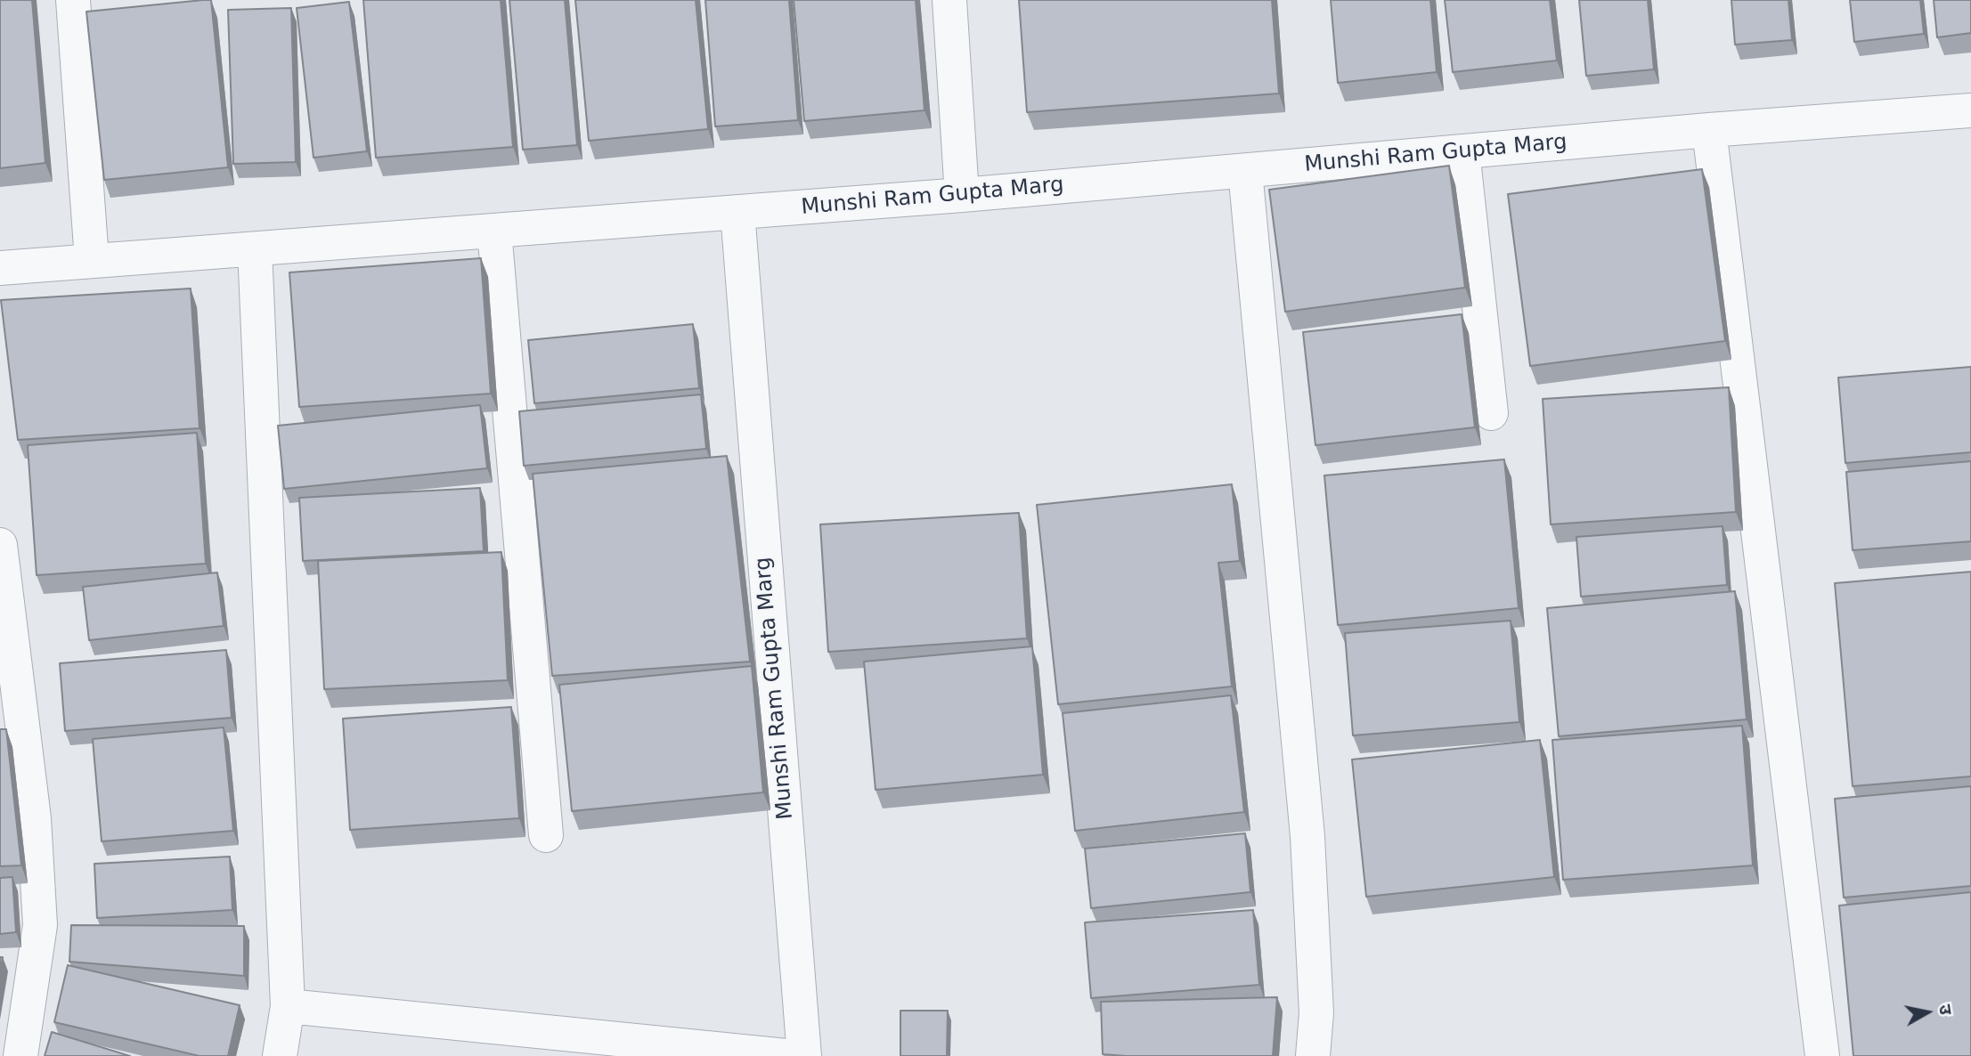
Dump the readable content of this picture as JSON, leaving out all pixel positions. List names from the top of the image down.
{
  "streets": {
    "lane": ["Munshi Ram Gupta Marg"]
  },
  "north": "right"
}
